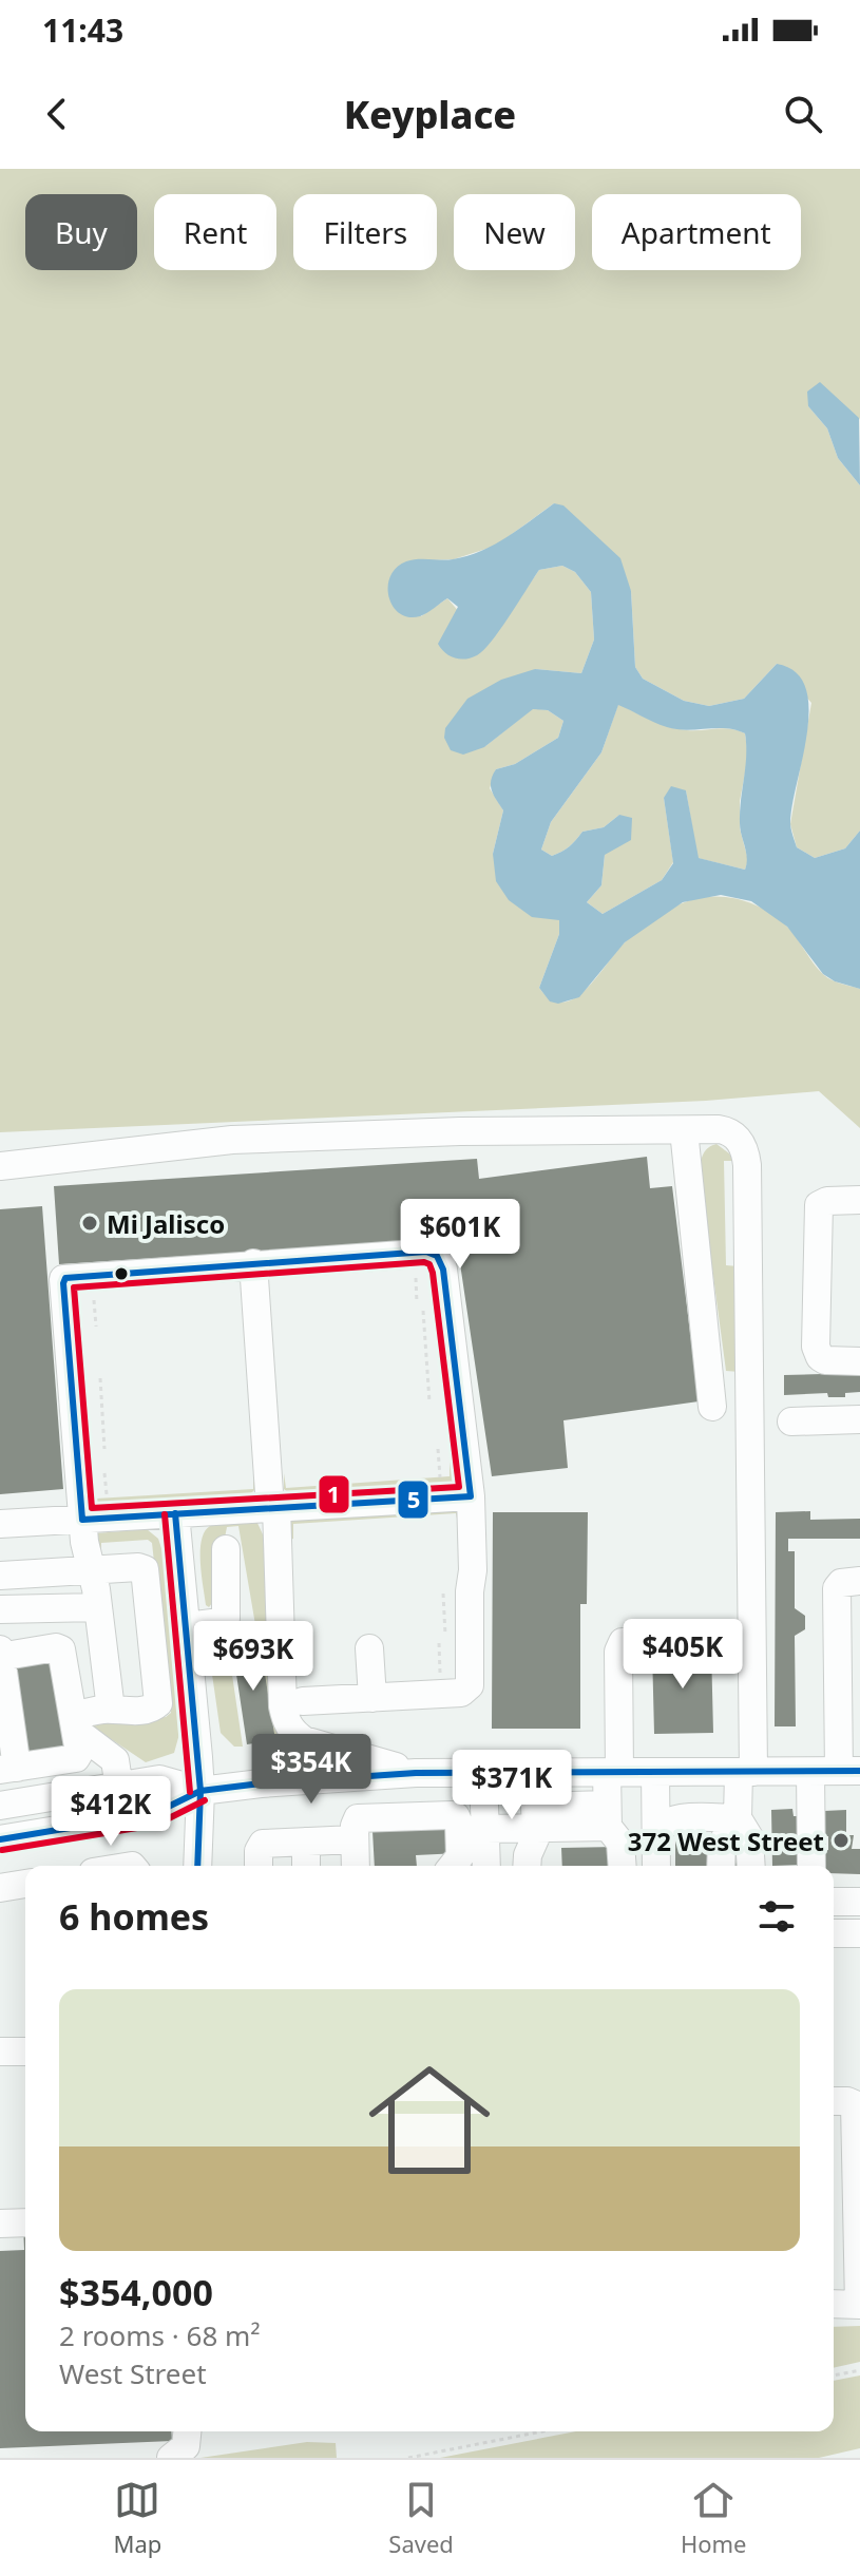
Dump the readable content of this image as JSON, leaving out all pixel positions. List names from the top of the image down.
{
  "places": ["Mi Jalisco", "372 West Street"],
  "lines": ["transit line 5", "transit line 1"],
  "page": {
    "status": "11:43",
    "header": "Keyplace",
    "chip": [
      "Buy",
      "Rent",
      "Filters",
      "New",
      "Apartment"
    ],
    "price": [
      "$601K",
      "$405K",
      "$693K",
      "$354K",
      "$371K",
      "$412K"
    ],
    "heading": "6 homes",
    "list": [
      {
        "name": "$354,000",
        "note": "2 rooms · 68 m² · West Street"
      }
    ],
    "tabs": ["Map", "Saved", "Home"]
  }
}
